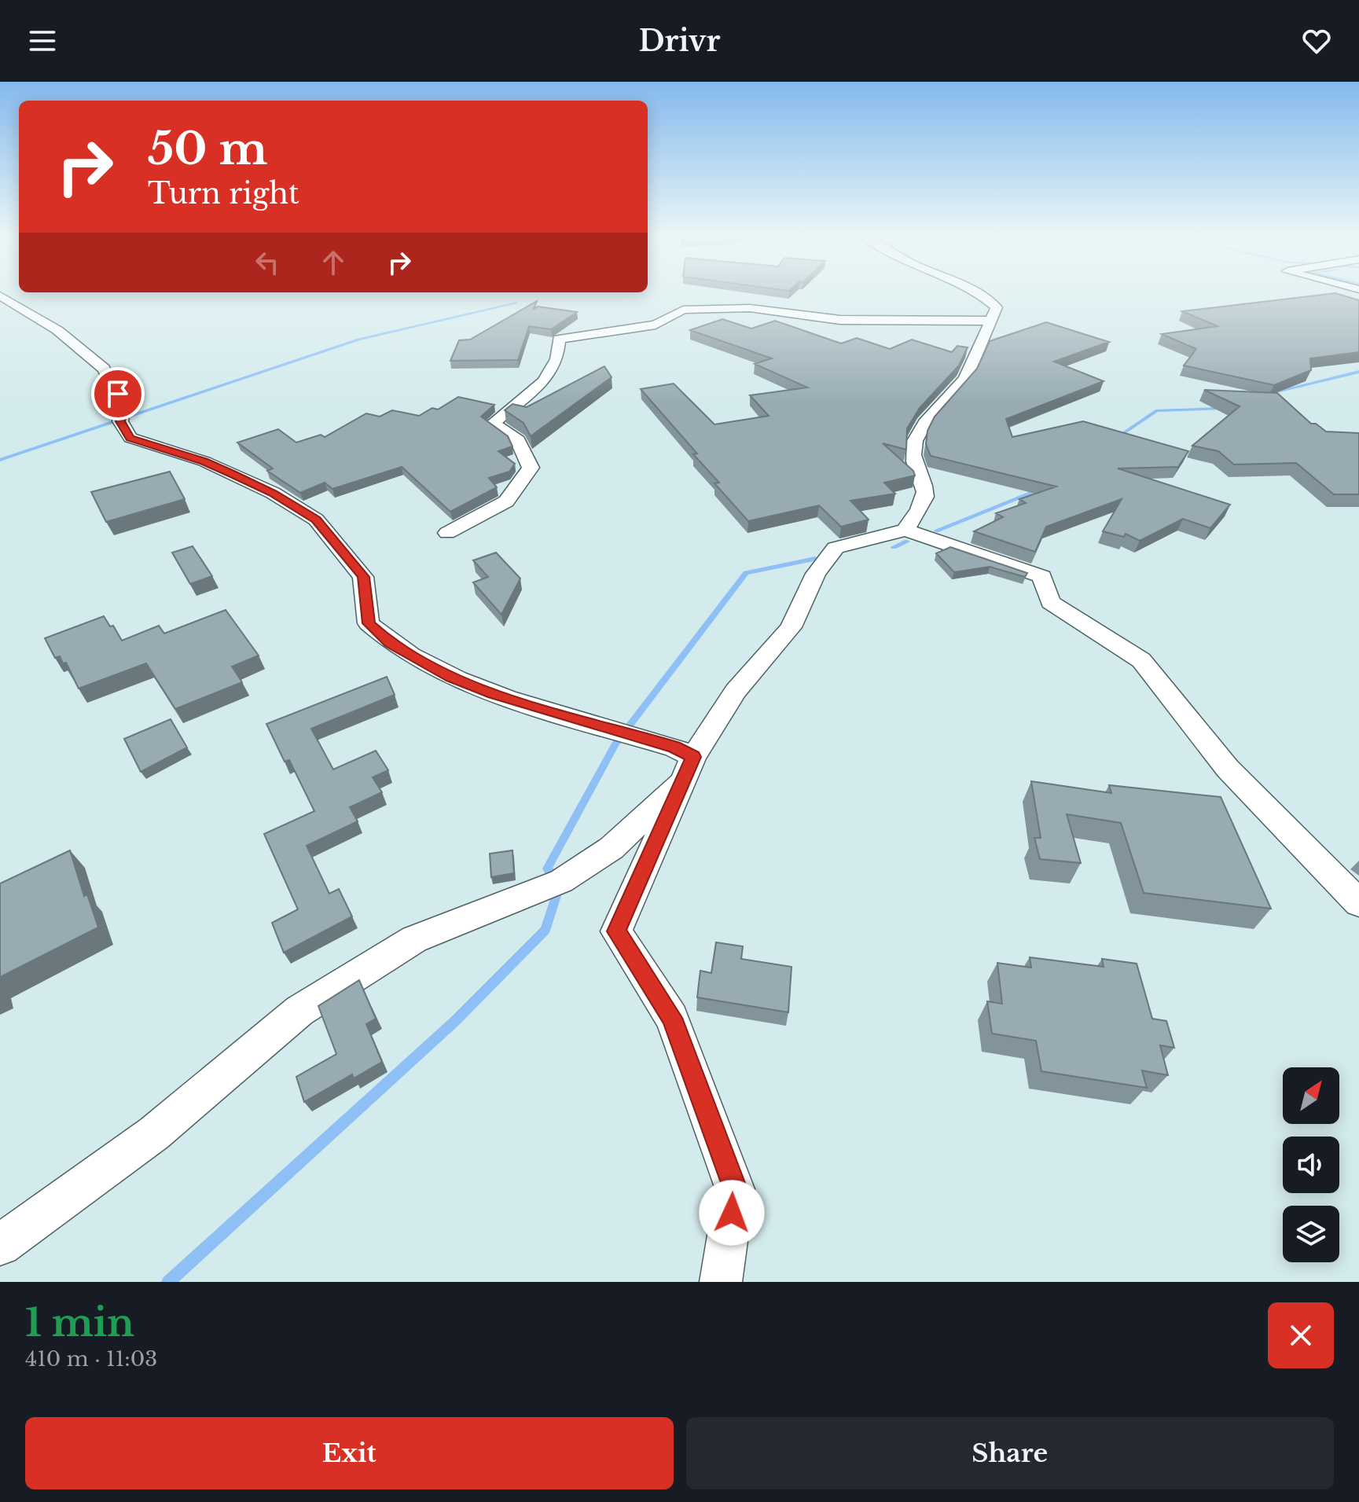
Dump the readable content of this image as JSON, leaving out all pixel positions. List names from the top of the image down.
{
  "north": "top right",
  "page": {
    "header": "Drivr",
    "turn": ["50 m", "Turn right"],
    "heading": ["1 min", "410 m · 11:03"],
    "buttons": ["Exit", "Share"]
  }
}
